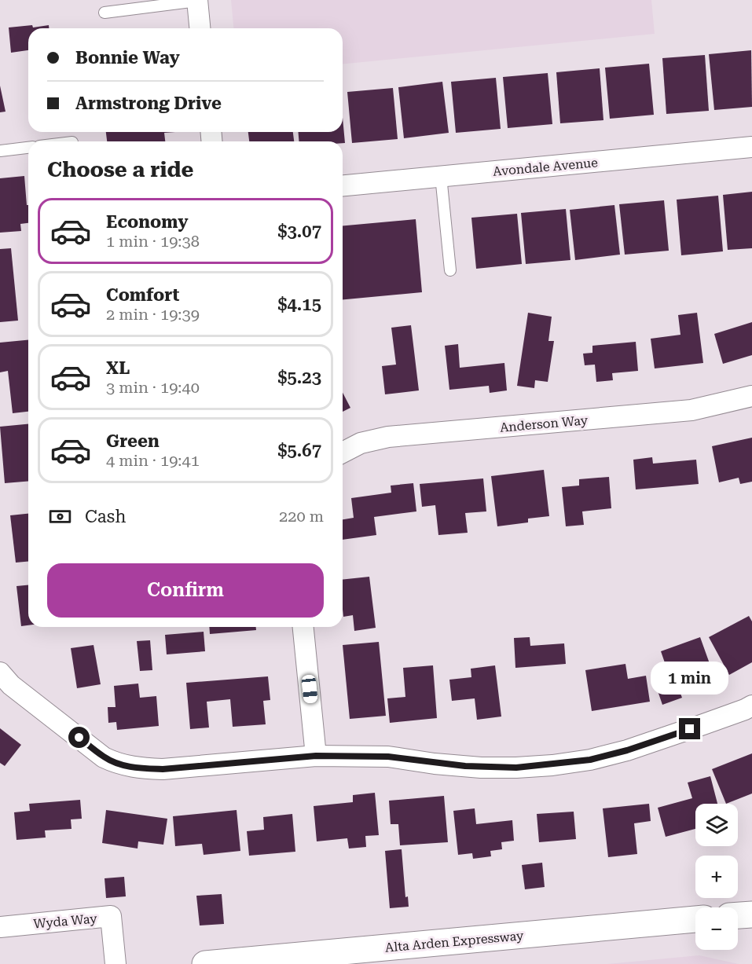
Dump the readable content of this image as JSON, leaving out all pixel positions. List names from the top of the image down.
{
  "streets": {
    "main road": ["Alta Arden Expressway"],
    "street": ["Avondale Avenue", "Anderson Way", "Wyda Way"]
  },
  "page": {
    "banner": ["Bonnie Way", "Armstrong Drive"],
    "heading": "Choose a ride",
    "list": [
      {
        "name": "Economy",
        "note": "1 min · 19:38",
        "value": "$3.07"
      },
      {
        "name": "Comfort",
        "note": "2 min · 19:39",
        "value": "$4.15"
      },
      {
        "name": "XL",
        "note": "3 min · 19:40",
        "value": "$5.23"
      },
      {
        "name": "Green",
        "note": "4 min · 19:41",
        "value": "$5.67"
      }
    ],
    "pay": ["Cash", "220 m"],
    "buttons": "Confirm",
    "bubble": "1 min",
    "map_buttons": ["+", "−"]
  }
}
